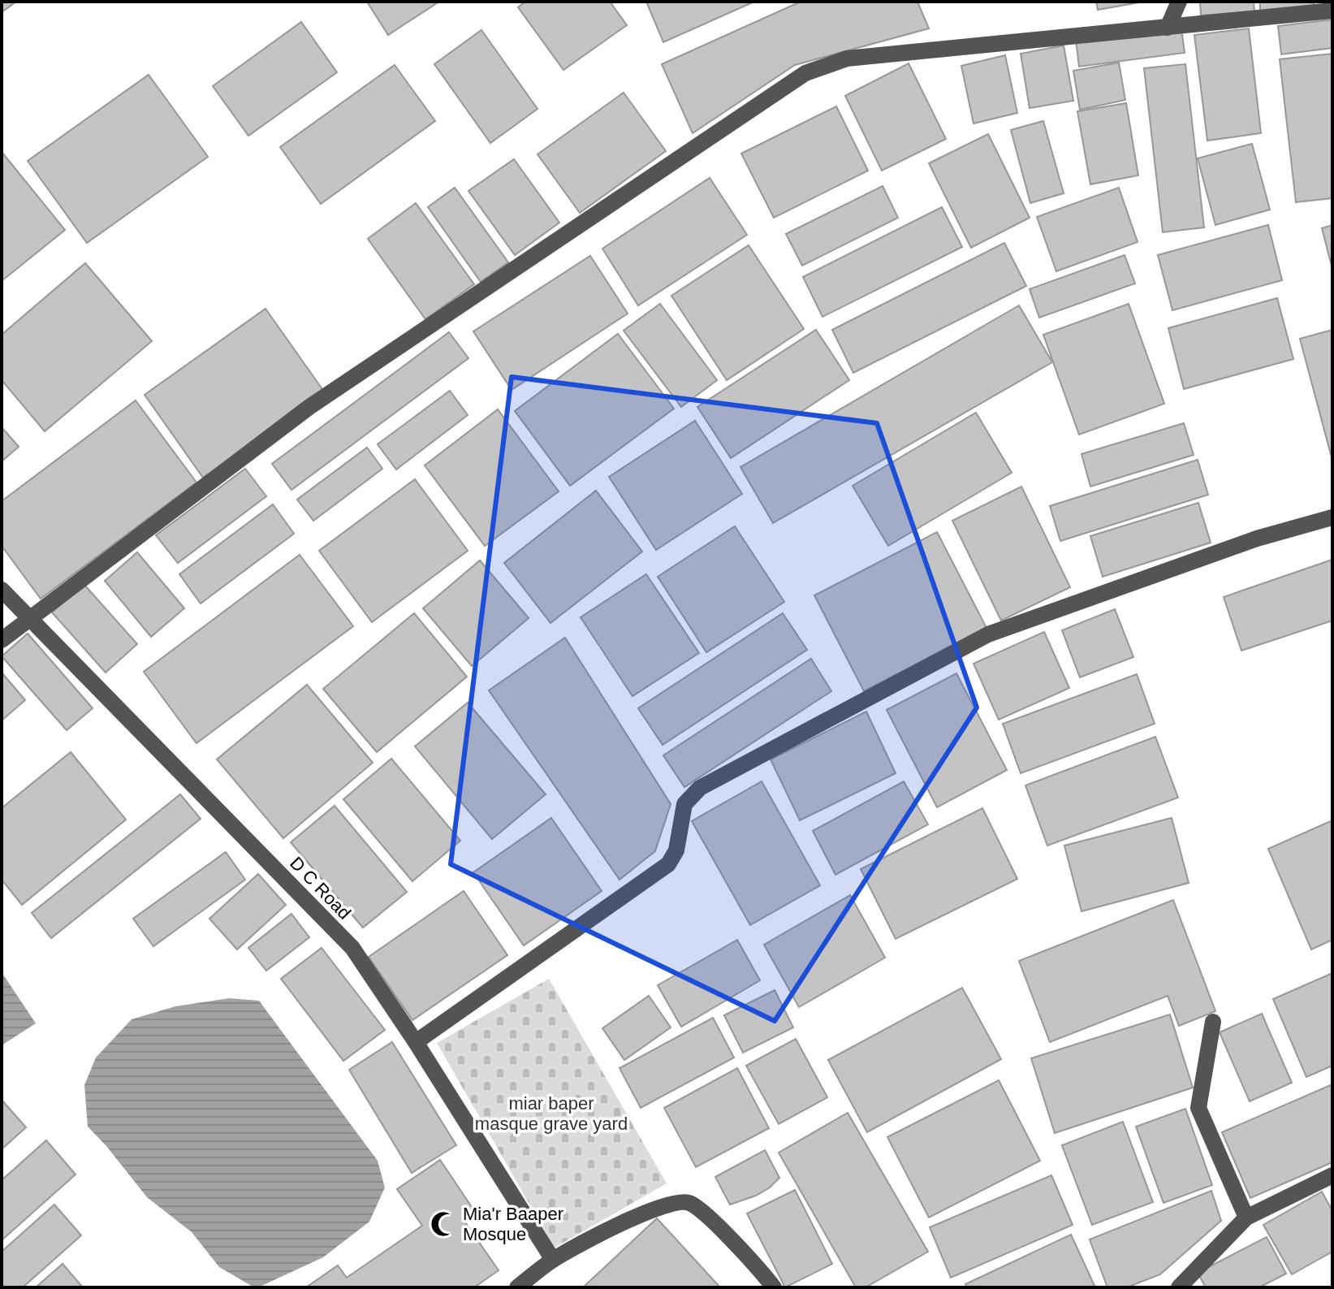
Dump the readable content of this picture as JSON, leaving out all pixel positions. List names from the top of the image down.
{
  "streets": {
    "street": ["D C Road"]
  },
  "parks": ["miar baper masque grave yard"],
  "places": {
    "mosque": ["Mia'r Baaper Mosque"]
  }
}
